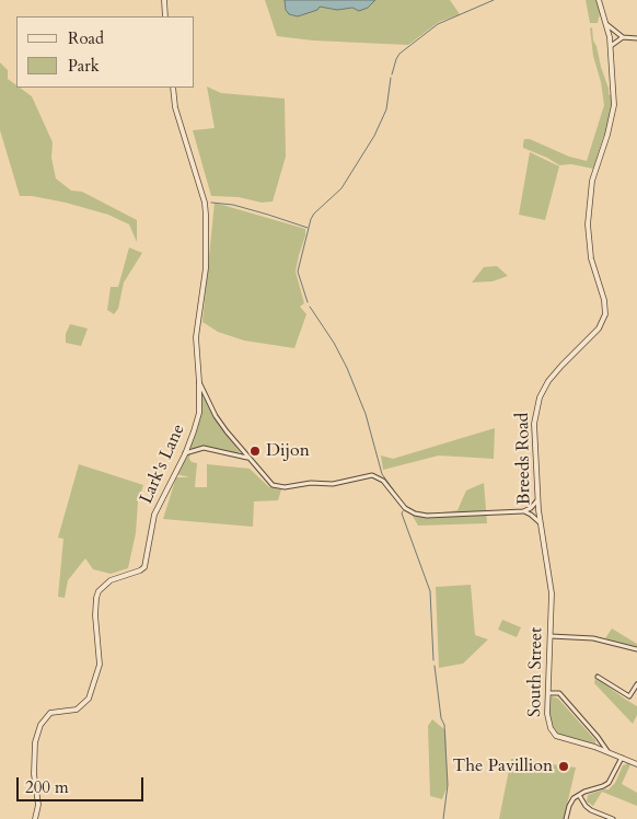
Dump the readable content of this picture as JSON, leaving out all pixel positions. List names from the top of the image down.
{
  "streets": {
    "street": ["Breeds Road", "Lark's Lane", "South Street"]
  },
  "crossings": [
    ["Breeds Road", "South Street"]
  ],
  "places": ["Dijon", "The Pavillion"],
  "legend": ["Road", "Park"],
  "scale_bar": "200 m"
}
